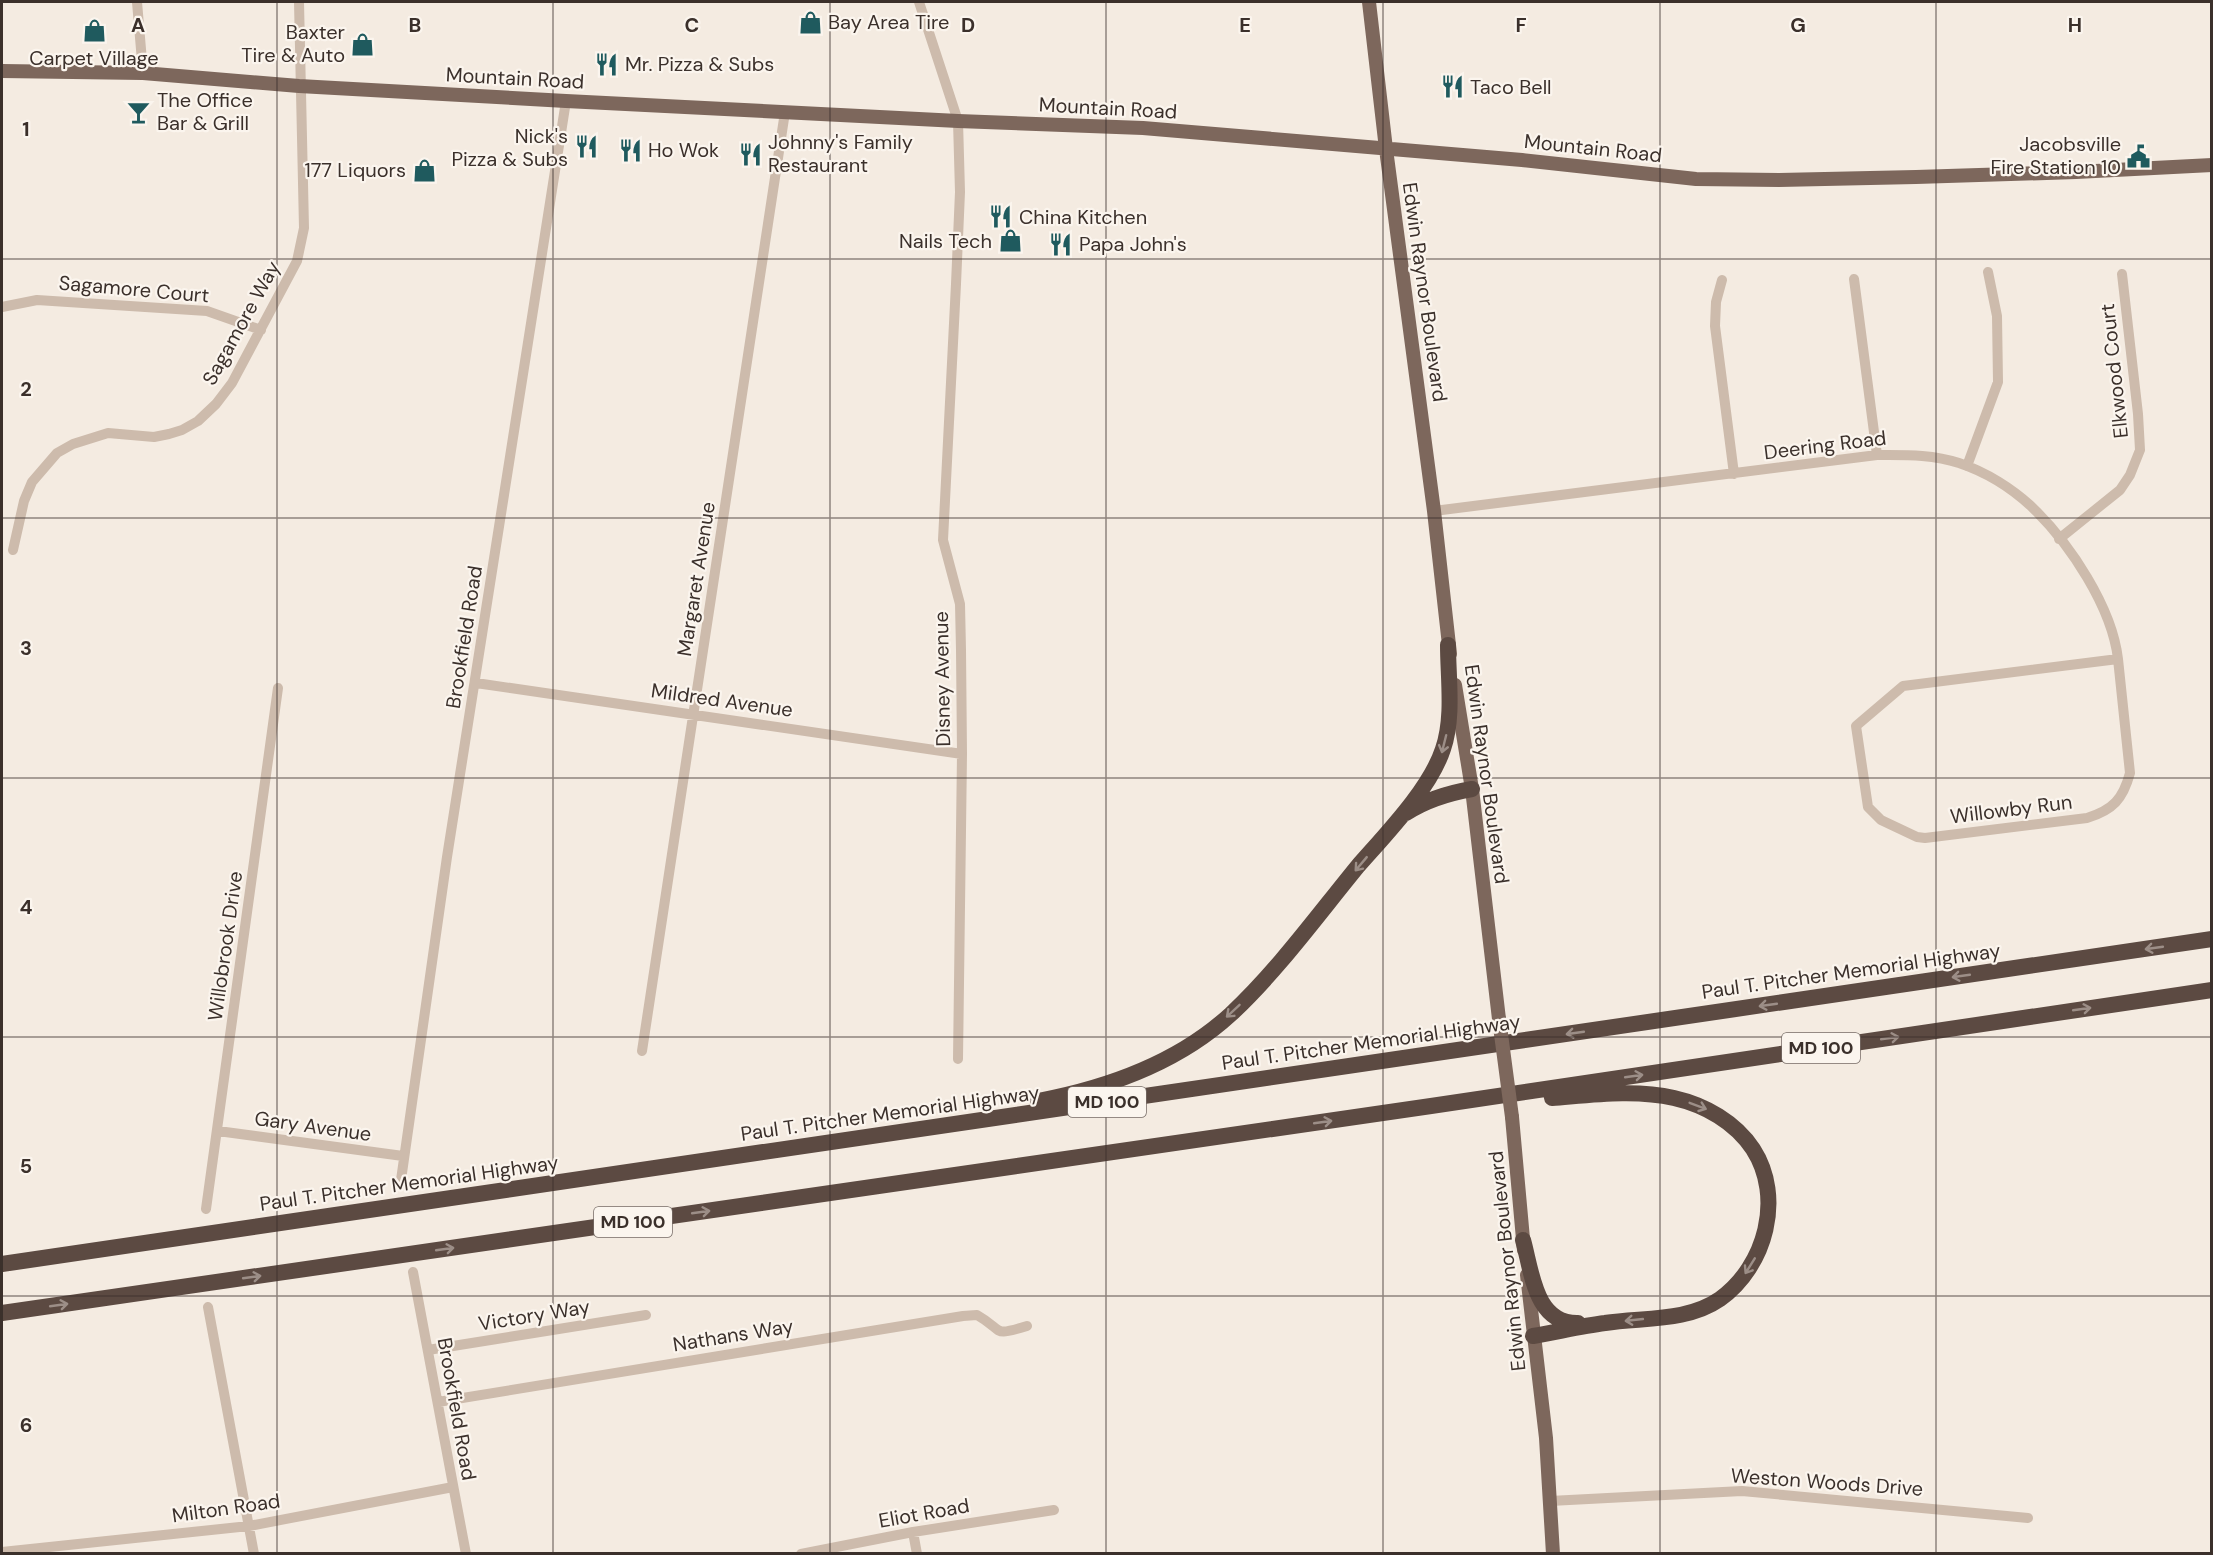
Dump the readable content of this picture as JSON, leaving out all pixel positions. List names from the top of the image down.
{
  "streets": {
    "highway": ["Paul T. Pitcher Memorial Highway", "MD 100"],
    "main road": ["Mountain Road", "Edwin Raynor Boulevard"],
    "street": [
      "Sagamore Court",
      "Sagamore Way",
      "Elkwood Court",
      "Deering Road",
      "Margaret Avenue",
      "Brookfield Road",
      "Disney Avenue",
      "Mildred Avenue",
      "Willowby Run",
      "Willobrook Drive",
      "Gary Avenue",
      "Victory Way",
      "Nathans Way",
      "Weston Woods Drive",
      "Milton Road",
      "Eliot Road"
    ]
  },
  "crossings": [
    ["Mountain Road", "Edwin Raynor Boulevard"],
    ["Mountain Road", "Sagamore Way"],
    ["Mountain Road", "Margaret Avenue"],
    ["Mountain Road", "Brookfield Road"],
    ["Mountain Road", "Disney Avenue"],
    ["Sagamore Court", "Sagamore Way"],
    ["Edwin Raynor Boulevard", "Deering Road"],
    ["Edwin Raynor Boulevard", "Weston Woods Drive"],
    ["Elkwood Court", "Deering Road"],
    ["Deering Road", "Willowby Run"],
    ["Margaret Avenue", "Mildred Avenue"],
    ["Brookfield Road", "Mildred Avenue"],
    ["Brookfield Road", "Gary Avenue"],
    ["Brookfield Road", "Victory Way"],
    ["Brookfield Road", "Nathans Way"],
    ["Brookfield Road", "Milton Road"],
    ["Disney Avenue", "Mildred Avenue"],
    ["Willobrook Drive", "Gary Avenue"]
  ],
  "places": {
    "shop": [
      "Bay Area Tire",
      "Carpet Village",
      "Baxter Tire & Auto",
      "177 Liquors",
      "Nails Tech"
    ],
    "restaurant": [
      "Mr. Pizza & Subs",
      "Taco Bell",
      "Nick's Pizza & Subs",
      "Ho Wok",
      "Johnny's Family Restaurant",
      "China Kitchen",
      "Papa John's"
    ],
    "bar": ["The Office Bar & Grill"],
    "public building": ["Jacobsville Fire Station 10"]
  },
  "grid": {
    "columns": [
      "A",
      "B",
      "C",
      "D",
      "E",
      "F",
      "G",
      "H"
    ],
    "rows": [
      "1",
      "2",
      "3",
      "4",
      "5",
      "6"
    ]
  }
}
